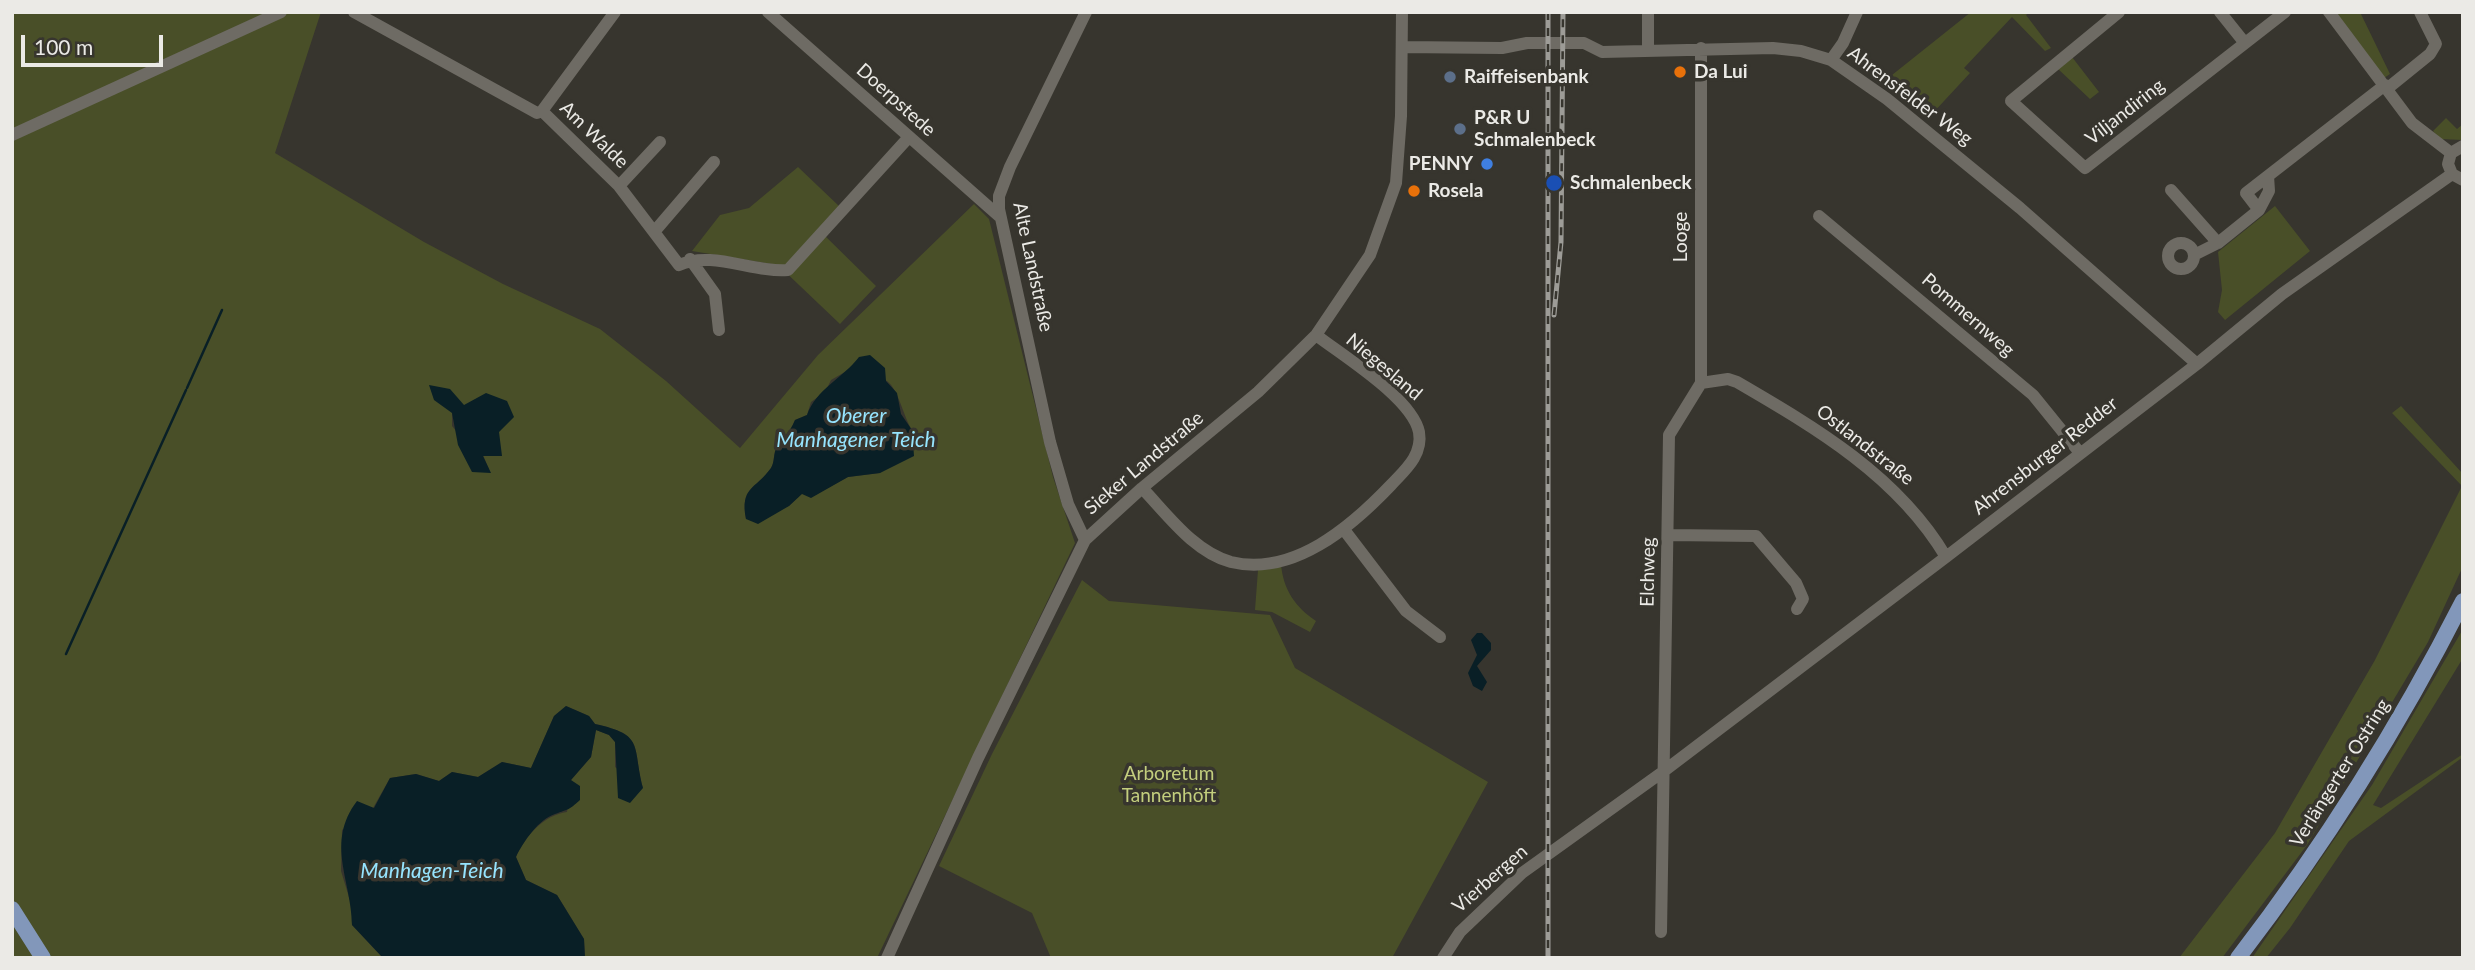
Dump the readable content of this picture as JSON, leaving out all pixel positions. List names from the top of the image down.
{
  "streets": {
    "main road": ["Verlängerter Ostring"],
    "street": [
      "Ahrensfelder Weg",
      "Doerpstede",
      "Viljandiring",
      "Am Walde",
      "Looge",
      "Alte Landstraße",
      "Pommernweg",
      "Niegesland",
      "Ostlandstraße",
      "Ahrensburger Redder",
      "Sieker Landstraße",
      "Elchweg",
      "Vierbergen"
    ]
  },
  "crossings": [
    ["Ahrensfelder Weg", "Looge"],
    ["Ahrensfelder Weg", "Ahrensburger Redder"],
    ["Ahrensfelder Weg", "Sieker Landstraße"],
    ["Doerpstede", "Am Walde"],
    ["Doerpstede", "Alte Landstraße"],
    ["Looge", "Ostlandstraße"],
    ["Looge", "Elchweg"],
    ["Alte Landstraße", "Sieker Landstraße"],
    ["Pommernweg", "Ahrensburger Redder"],
    ["Niegesland", "Sieker Landstraße"],
    ["Ostlandstraße", "Ahrensburger Redder"],
    ["Ostlandstraße", "Elchweg"],
    ["Ahrensburger Redder", "Elchweg"],
    ["Ahrensburger Redder", "Vierbergen"]
  ],
  "water": ["Oberer Manhagener Teich", "Manhagen-Teich"],
  "parks": ["Arboretum Tannenhöft"],
  "places": [
    "Da Lui",
    "Raiffeisenbank",
    "P&R U Schmalenbeck",
    "PENNY",
    "Schmalenbeck",
    "Rosela"
  ],
  "scale_bar": "100 m"
}
